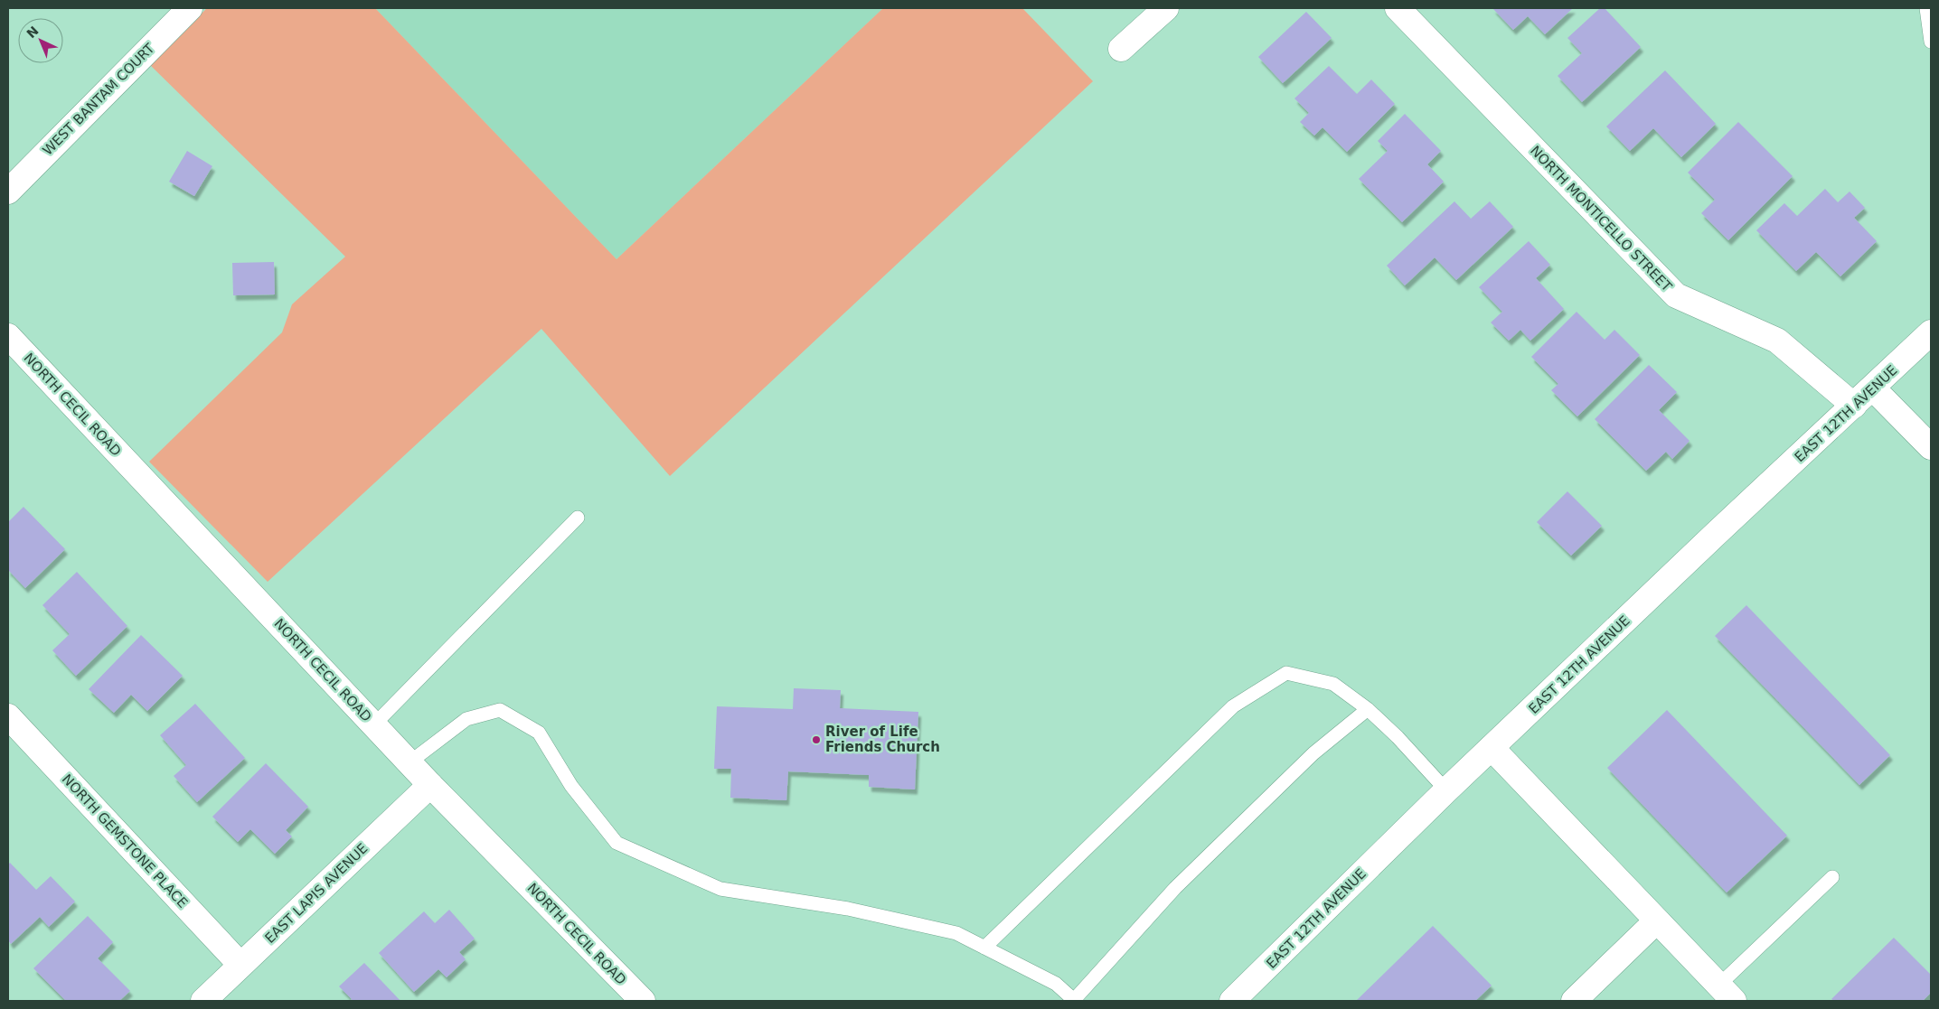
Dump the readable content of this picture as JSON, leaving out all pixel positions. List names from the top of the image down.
{
  "streets": {
    "street": [
      "WEST BANTAM COURT",
      "NORTH MONTICELLO STREET",
      "NORTH CECIL ROAD",
      "EAST 12TH AVENUE",
      "NORTH GEMSTONE PLACE",
      "EAST LAPIS AVENUE"
    ]
  },
  "crossings": [
    ["NORTH MONTICELLO STREET", "EAST 12TH AVENUE"],
    ["NORTH CECIL ROAD", "EAST LAPIS AVENUE"],
    ["NORTH GEMSTONE PLACE", "EAST LAPIS AVENUE"]
  ],
  "places": ["River of Life Friends Church"],
  "north": "top left"
}
